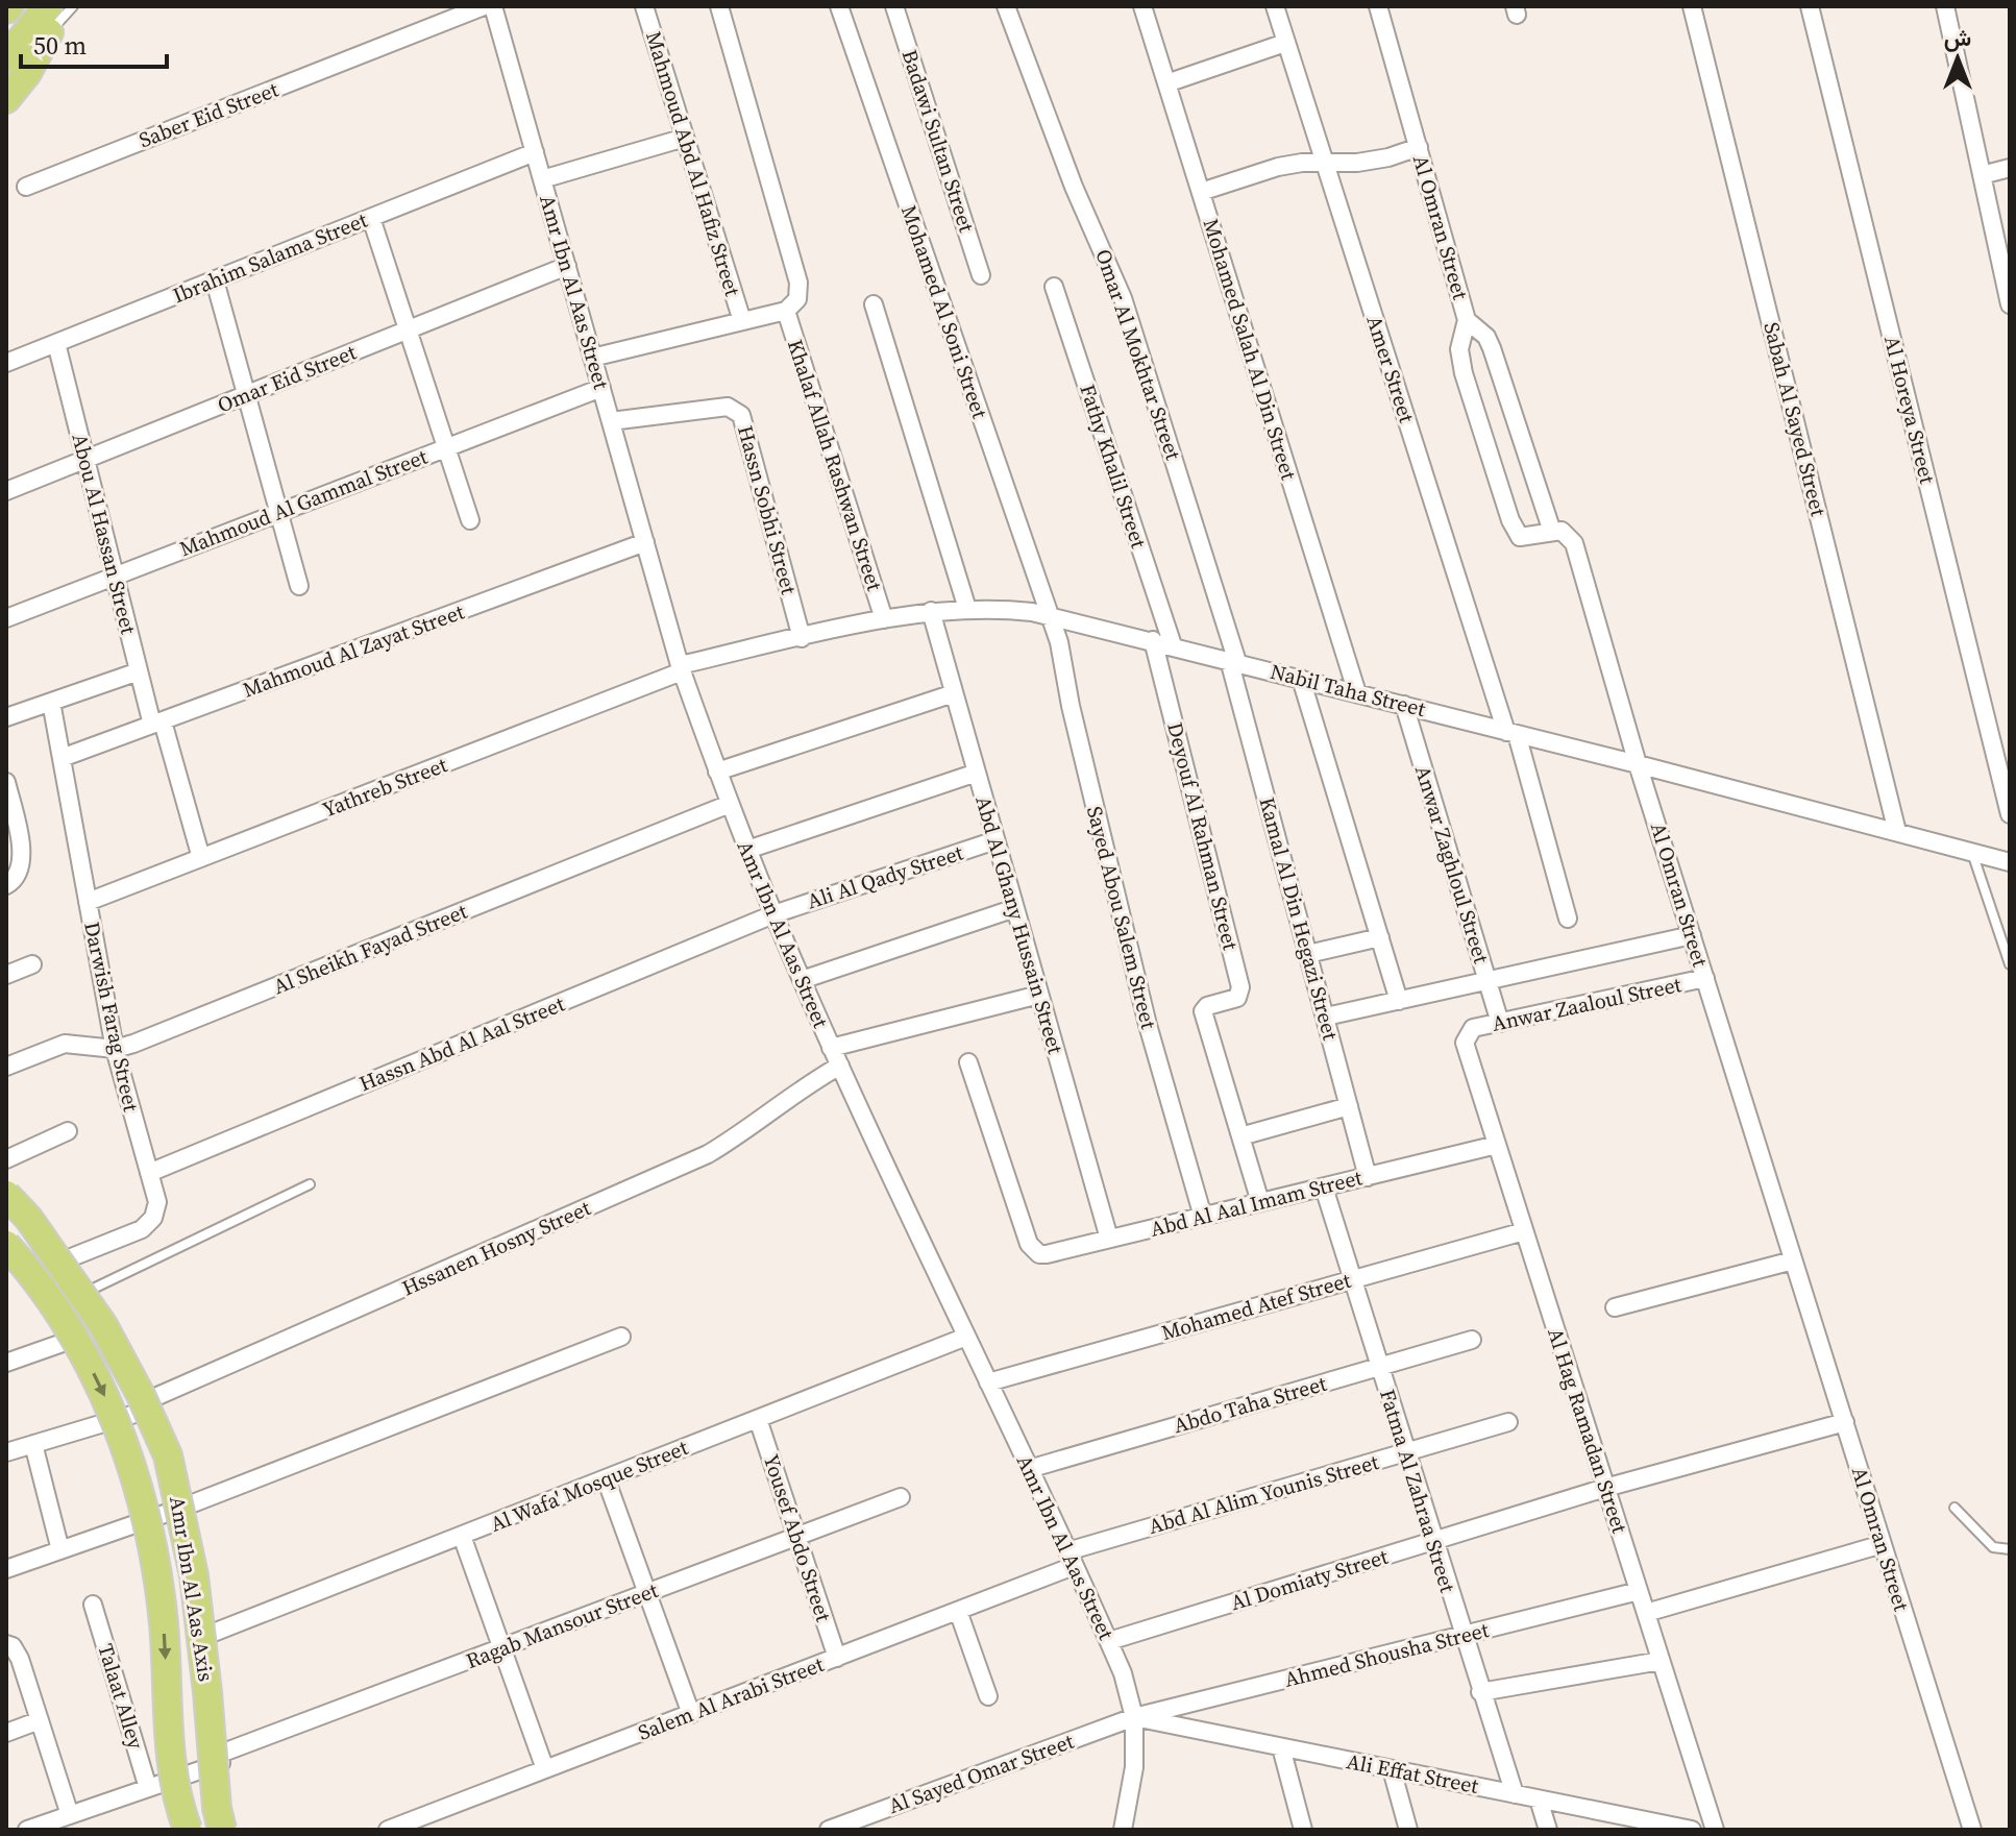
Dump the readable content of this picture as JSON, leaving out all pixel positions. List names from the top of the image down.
{
  "streets": {
    "main road": ["Amr Ibn Al Aas Axis"],
    "street": [
      "Saber Eid Street",
      "Badawi Sultan Street",
      "Mahmoud Abd Al Hafiz Street",
      "Al Omran Street",
      "Ibrahim Salama Street",
      "Amr Ibn Al Aas Street",
      "Mohamed Al Soni Street",
      "Mohamed Salah Al Din Street",
      "Omar Al Mokhtar Street",
      "Amer Street",
      "Omar Eid Street",
      "Al Horeya Street",
      "Sabah Al Sayed Street",
      "Khalaf Allah Rashwan Street",
      "Fathy Khalil Street",
      "Mahmoud Al Gammal Street",
      "Hassn Sobhi Street",
      "Abou Al Hassan Street",
      "Mahmoud Al Zayat Street",
      "Nabil Taha Street",
      "Yathreb Street",
      "Deyouf Al Rahman Street",
      "Anwar Zaghloul Street",
      "Ali Al Qady Street",
      "Sayed Abou Salem Street",
      "Kamal Al Din Hegazi Street",
      "Abd Al Ghany Hussain Street",
      "Al Sheikh Fayad Street",
      "Anwar Zaaloul Street",
      "Darwish Farag Street",
      "Hassn Abd Al Aal Street",
      "Abd Al Aal Imam Street",
      "Hssanen Hosny Street",
      "Mohamed Atef Street",
      "Abdo Taha Street",
      "Al Hag Ramadan Street",
      "Al Wafa' Mosque Street",
      "Fatma Al Zahraa Street",
      "Abd Al Alim Younis Street",
      "Yousef Abdo Street",
      "Al Domiaty Street",
      "Ragab Mansour Street",
      "Ahmed Shousha Street",
      "Talaat Alley",
      "Salem Al Arabi Street",
      "Al Sayed Omar Street",
      "Ali Effat Street"
    ]
  },
  "crossings": [
    ["Al Omran Street", "Nabil Taha Street"],
    ["Al Omran Street", "Anwar Zaaloul Street"],
    ["Al Omran Street", "Al Domiaty Street"],
    ["Ibrahim Salama Street", "Amr Ibn Al Aas Street"],
    ["Ibrahim Salama Street", "Abou Al Hassan Street"],
    ["Amr Ibn Al Aas Street", "Omar Eid Street"],
    ["Amr Ibn Al Aas Street", "Mahmoud Al Gammal Street"],
    ["Amr Ibn Al Aas Street", "Hassn Sobhi Street"],
    ["Amr Ibn Al Aas Street", "Mahmoud Al Zayat Street"],
    ["Amr Ibn Al Aas Street", "Nabil Taha Street"],
    ["Amr Ibn Al Aas Street", "Yathreb Street"],
    ["Amr Ibn Al Aas Street", "Ali Al Qady Street"],
    ["Amr Ibn Al Aas Street", "Al Sheikh Fayad Street"],
    ["Amr Ibn Al Aas Street", "Hassn Abd Al Aal Street"],
    ["Amr Ibn Al Aas Street", "Hssanen Hosny Street"],
    ["Amr Ibn Al Aas Street", "Mohamed Atef Street"],
    ["Amr Ibn Al Aas Street", "Abdo Taha Street"],
    ["Amr Ibn Al Aas Street", "Al Wafa' Mosque Street"],
    ["Amr Ibn Al Aas Street", "Abd Al Alim Younis Street"],
    ["Amr Ibn Al Aas Street", "Al Domiaty Street"],
    ["Amr Ibn Al Aas Street", "Ahmed Shousha Street"],
    ["Amr Ibn Al Aas Street", "Salem Al Arabi Street"],
    ["Amr Ibn Al Aas Street", "Al Sayed Omar Street"],
    ["Amr Ibn Al Aas Street", "Ali Effat Street"],
    ["Mohamed Al Soni Street", "Nabil Taha Street"],
    ["Mohamed Al Soni Street", "Sayed Abou Salem Street"],
    ["Mohamed Salah Al Din Street", "Nabil Taha Street"],
    ["Omar Al Mokhtar Street", "Nabil Taha Street"],
    ["Omar Al Mokhtar Street", "Kamal Al Din Hegazi Street"],
    ["Amer Street", "Nabil Taha Street"],
    ["Omar Eid Street", "Abou Al Hassan Street"],
    ["Sabah Al Sayed Street", "Nabil Taha Street"],
    ["Khalaf Allah Rashwan Street", "Nabil Taha Street"],
    ["Fathy Khalil Street", "Nabil Taha Street"],
    ["Mahmoud Al Gammal Street", "Abou Al Hassan Street"],
    ["Hassn Sobhi Street", "Nabil Taha Street"],
    ["Abou Al Hassan Street", "Mahmoud Al Zayat Street"],
    ["Abou Al Hassan Street", "Yathreb Street"],
    ["Mahmoud Al Zayat Street", "Darwish Farag Street"],
    ["Nabil Taha Street", "Yathreb Street"],
    ["Nabil Taha Street", "Deyouf Al Rahman Street"],
    ["Nabil Taha Street", "Anwar Zaghloul Street"],
    ["Nabil Taha Street", "Sayed Abou Salem Street"],
    ["Nabil Taha Street", "Kamal Al Din Hegazi Street"],
    ["Nabil Taha Street", "Abd Al Ghany Hussain Street"],
    ["Yathreb Street", "Darwish Farag Street"],
    ["Anwar Zaghloul Street", "Anwar Zaaloul Street"],
    ["Ali Al Qady Street", "Abd Al Ghany Hussain Street"],
    ["Ali Al Qady Street", "Hassn Abd Al Aal Street"],
    ["Sayed Abou Salem Street", "Abd Al Aal Imam Street"],
    ["Kamal Al Din Hegazi Street", "Abd Al Aal Imam Street"],
    ["Abd Al Ghany Hussain Street", "Abd Al Aal Imam Street"],
    ["Al Sheikh Fayad Street", "Darwish Farag Street"],
    ["Anwar Zaaloul Street", "Al Hag Ramadan Street"],
    ["Darwish Farag Street", "Hassn Abd Al Aal Street"],
    ["Abd Al Aal Imam Street", "Al Hag Ramadan Street"],
    ["Abd Al Aal Imam Street", "Fatma Al Zahraa Street"],
    ["Mohamed Atef Street", "Al Hag Ramadan Street"],
    ["Mohamed Atef Street", "Fatma Al Zahraa Street"],
    ["Abdo Taha Street", "Fatma Al Zahraa Street"],
    ["Al Hag Ramadan Street", "Al Domiaty Street"],
    ["Al Hag Ramadan Street", "Ahmed Shousha Street"],
    ["Al Wafa' Mosque Street", "Yousef Abdo Street"],
    ["Fatma Al Zahraa Street", "Abd Al Alim Younis Street"],
    ["Fatma Al Zahraa Street", "Al Domiaty Street"],
    ["Fatma Al Zahraa Street", "Ahmed Shousha Street"],
    ["Fatma Al Zahraa Street", "Ali Effat Street"],
    ["Abd Al Alim Younis Street", "Salem Al Arabi Street"],
    ["Yousef Abdo Street", "Ragab Mansour Street"],
    ["Yousef Abdo Street", "Salem Al Arabi Street"],
    ["Ragab Mansour Street", "Talaat Alley"],
    ["Ahmed Shousha Street", "Al Sayed Omar Street"],
    ["Ahmed Shousha Street", "Ali Effat Street"],
    ["Al Sayed Omar Street", "Ali Effat Street"]
  ],
  "scale_bar": "50 m",
  "north": "top"
}
